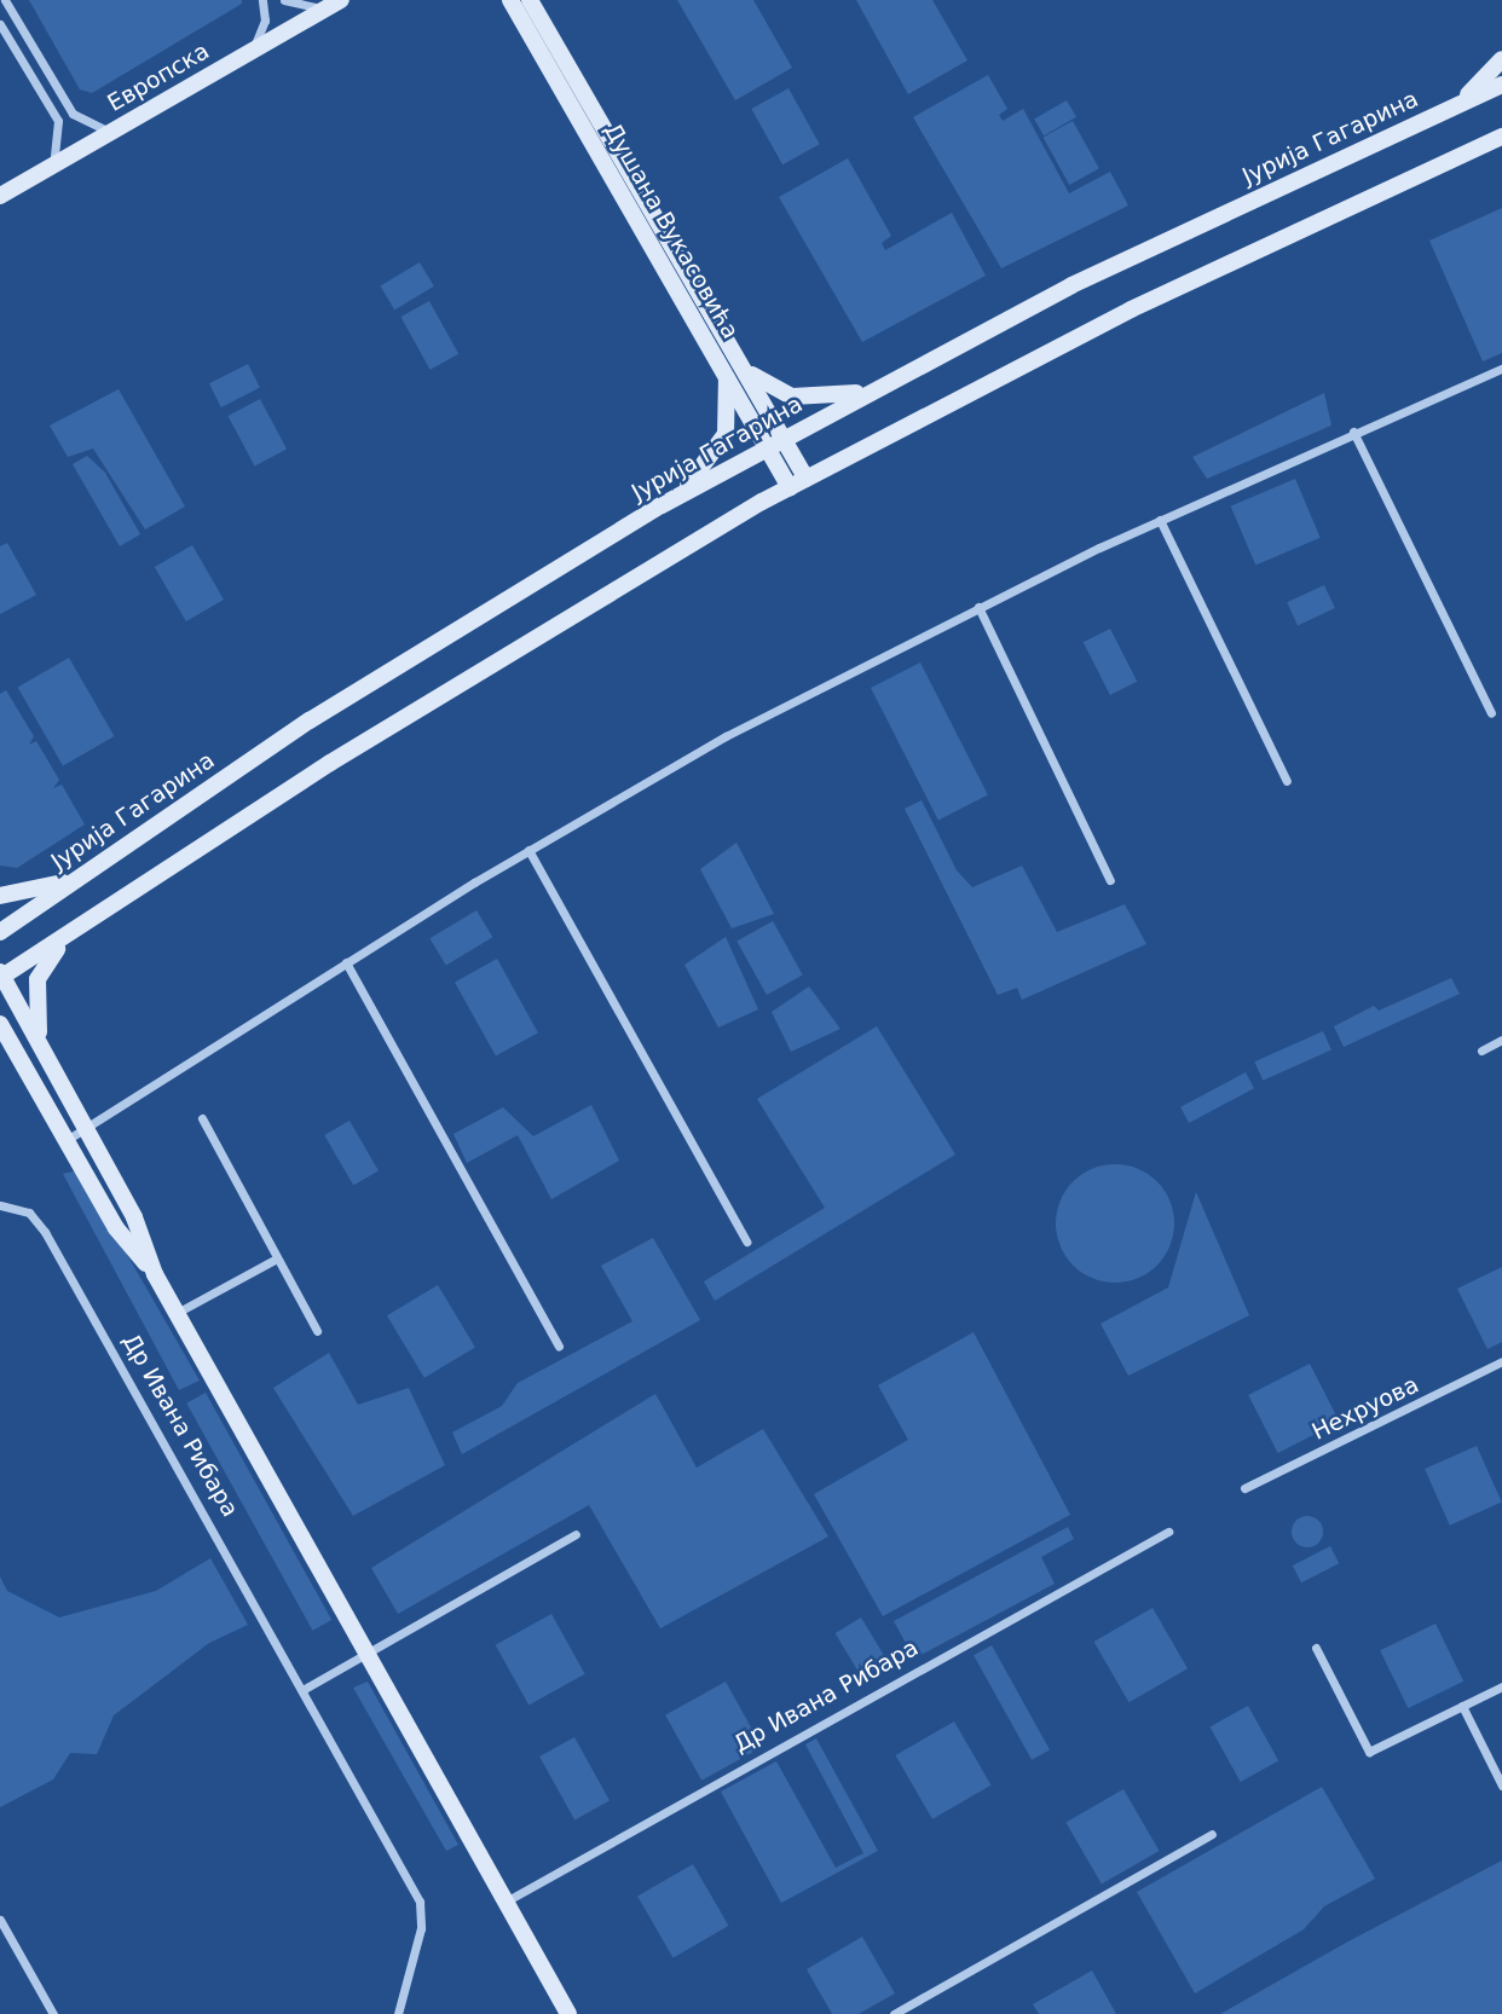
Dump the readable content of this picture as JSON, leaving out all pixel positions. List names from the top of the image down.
{
  "streets": {
    "main road": ["Европска", "Јурија Гагарина", "Душана Вукасовића"],
    "street": ["Нехруова", "Др Ивана Рибара"]
  },
  "crossings": [
    ["Јурија Гагарина", "Душана Вукасовића"]
  ]
}
